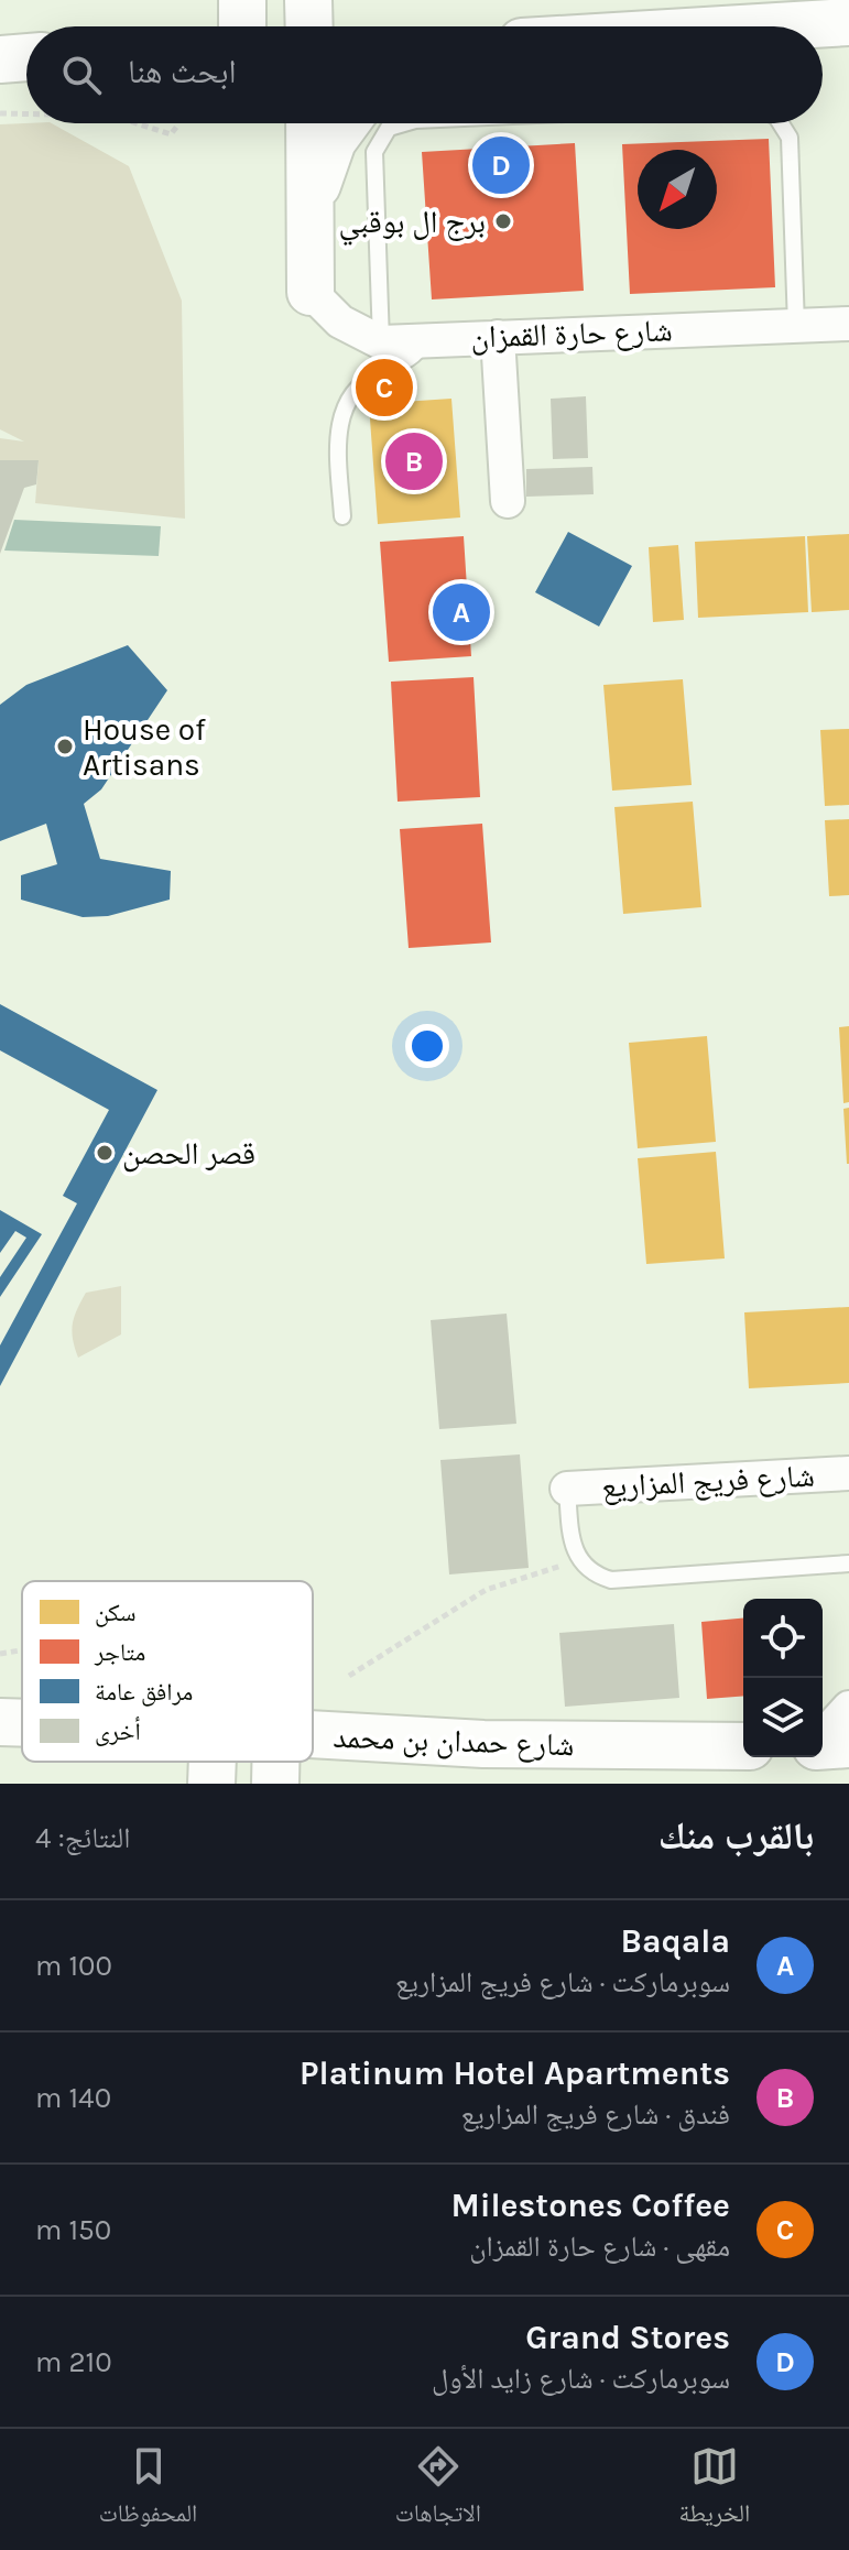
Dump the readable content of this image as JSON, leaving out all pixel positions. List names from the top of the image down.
{
  "streets": {
    "main road": ["شارع حمدان بن محمد"],
    "street": ["شارع حارة القمزان", "شارع فريج المزاريع"]
  },
  "places": ["برج ال بوقبي", "House of Artisans", "قصر الحصن"],
  "legend": [
    "سكن",
    "متاجر",
    "مرافق عامة",
    "أخرى"
  ],
  "north": "bottom left",
  "page": {
    "search": "ابحث هنا",
    "pins": [
      "D",
      "C",
      "B",
      "A"
    ],
    "heading": ["بالقرب منك", "النتائج: 4"],
    "list": [
      {
        "mark": "A",
        "name": "Baqala",
        "note": "سوبرماركت · شارع فريج المزاريع",
        "value": "100 m"
      },
      {
        "mark": "B",
        "name": "Platinum Hotel Apartments",
        "note": "فندق · شارع فريج المزاريع",
        "value": "140 m"
      },
      {
        "mark": "C",
        "name": "Milestones Coffee",
        "note": "مقهى · شارع حارة القمزان",
        "value": "150 m"
      },
      {
        "mark": "D",
        "name": "Grand Stores",
        "note": "سوبرماركت · شارع زايد الأول",
        "value": "210 m"
      }
    ],
    "nav": ["الخريطة", "الاتجاهات", "المحفوظات"]
  }
}
